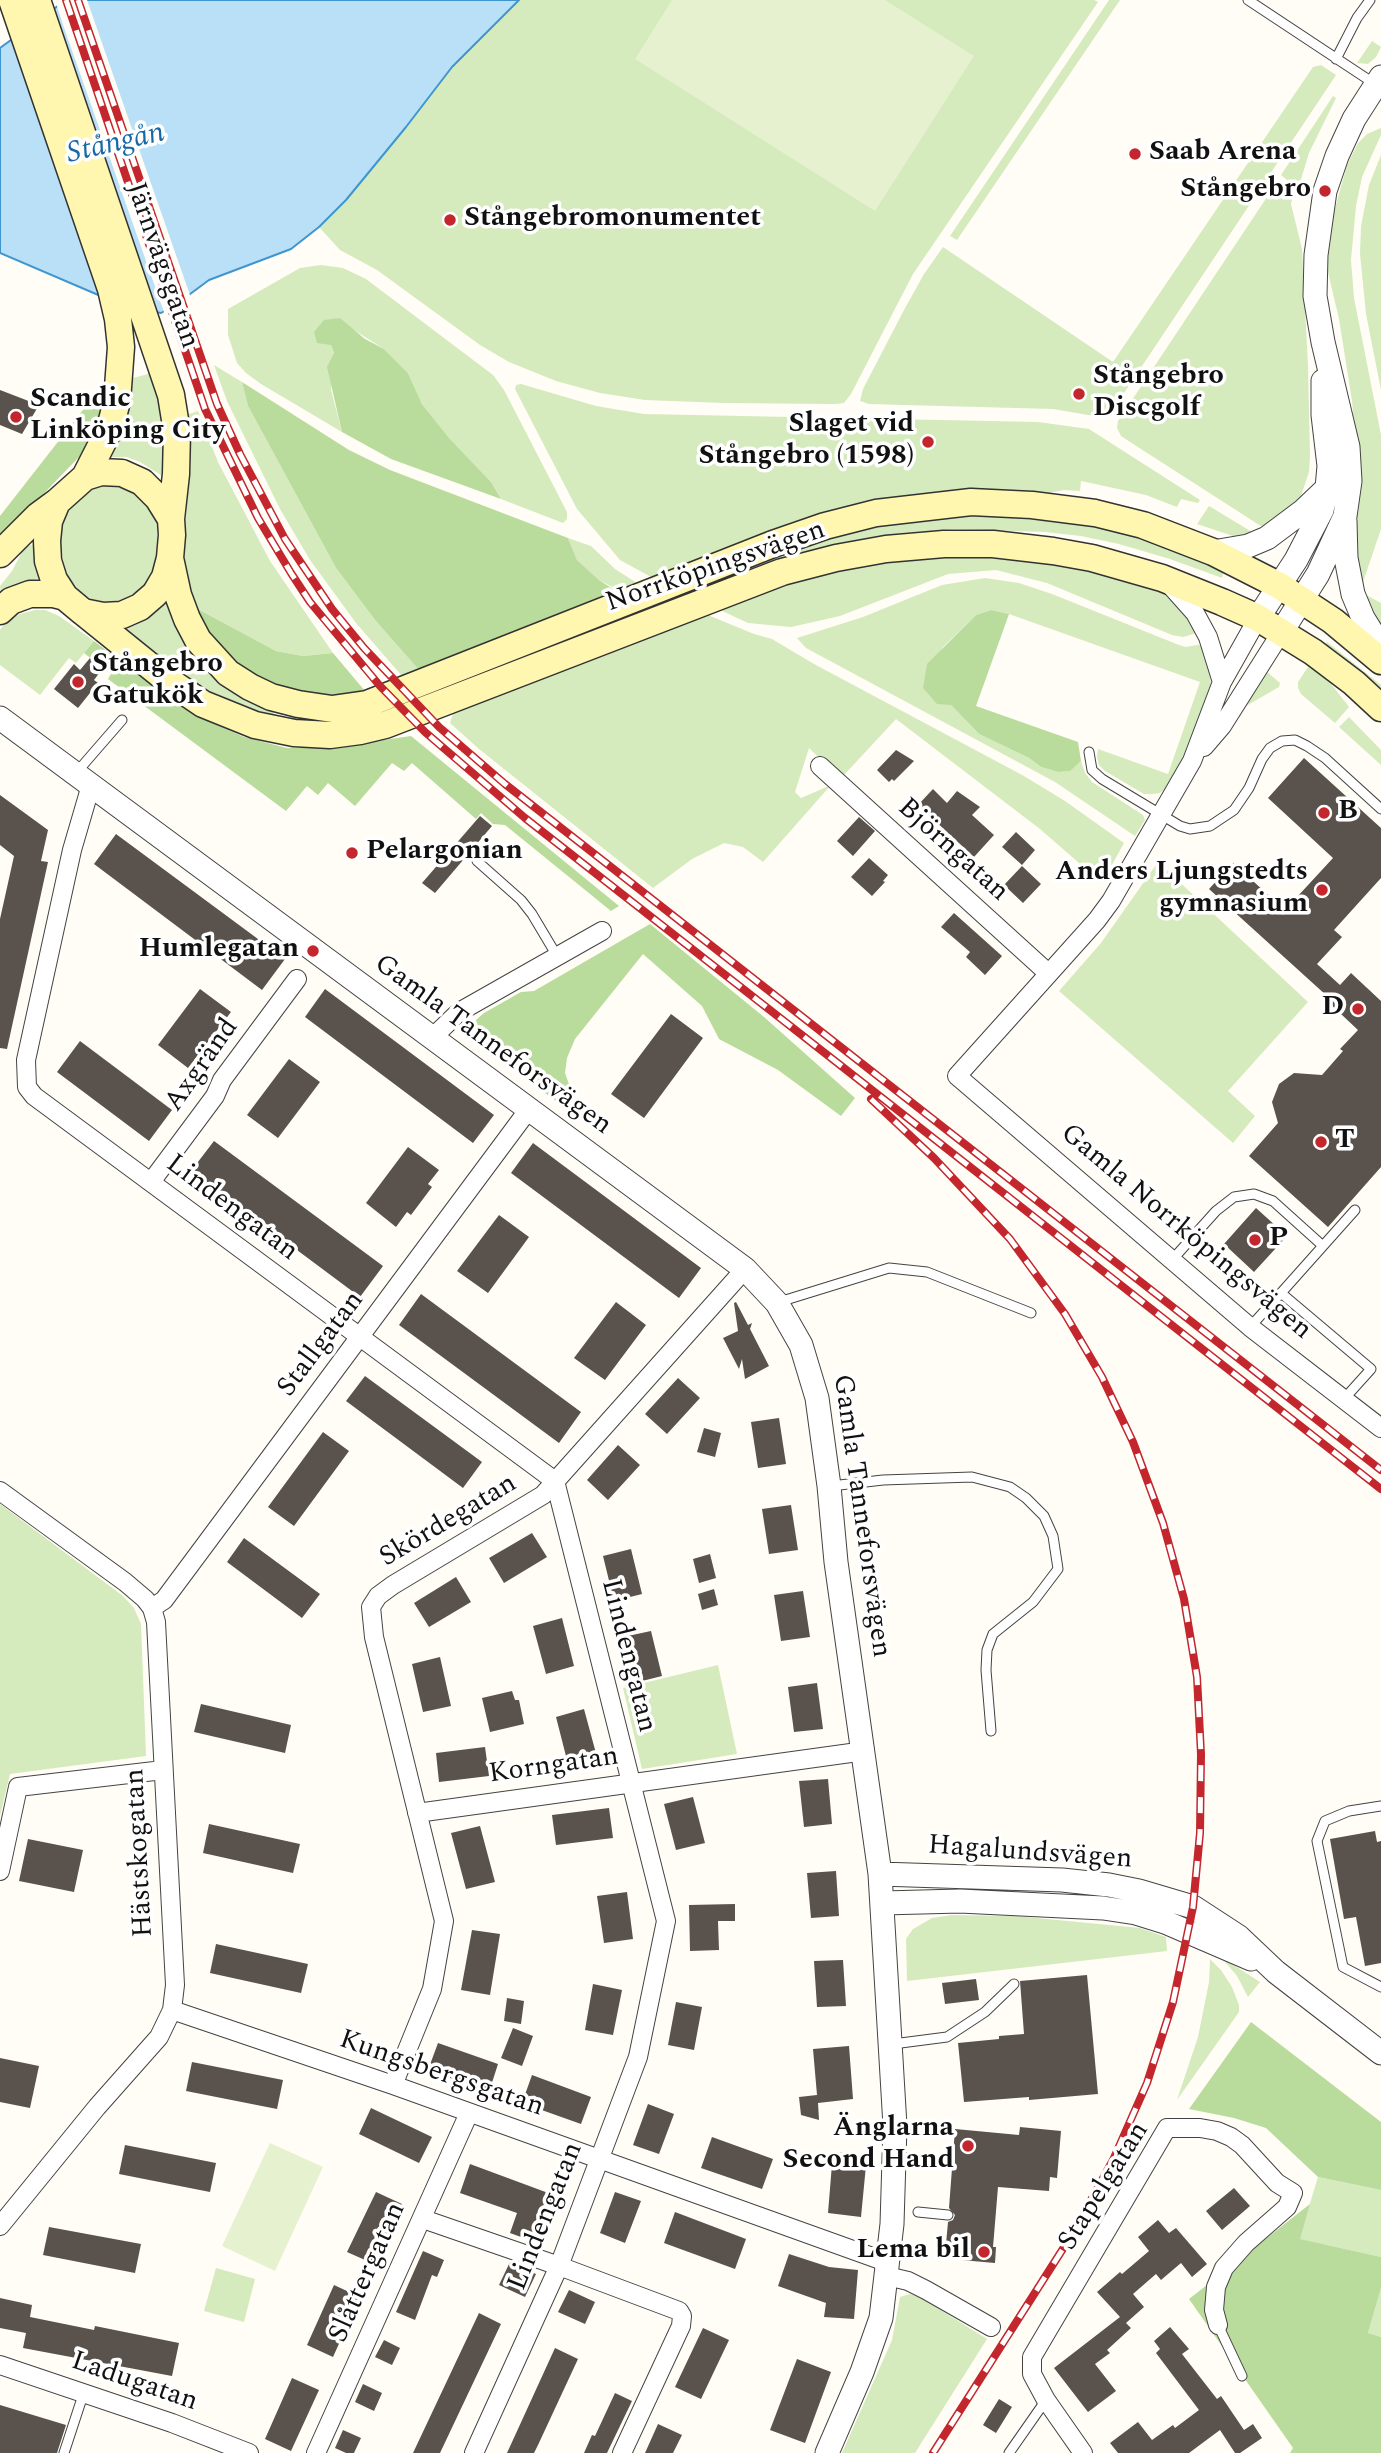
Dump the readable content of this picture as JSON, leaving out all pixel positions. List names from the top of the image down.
{
  "streets": {
    "main road": ["Järnvägsgatan", "Norrköpingsvägen"],
    "street": [
      "Björngatan",
      "Gamla Tanneforsvägen",
      "Axgränd",
      "Lindengatan",
      "Gamla Norrköpingsvägen",
      "Stallgatan",
      "Skördegatan",
      "Korngatan",
      "Hästskogatan",
      "Hagalundsvägen",
      "Kungsbergsgatan",
      "Stapelgatan",
      "Slåttergatan",
      "Ladugatan"
    ]
  },
  "crossings": [
    ["Järnvägsgatan", "Norrköpingsvägen"],
    ["Björngatan", "Gamla Norrköpingsvägen"],
    ["Gamla Tanneforsvägen", "Lindengatan"],
    ["Gamla Tanneforsvägen", "Stallgatan"],
    ["Gamla Tanneforsvägen", "Skördegatan"],
    ["Gamla Tanneforsvägen", "Korngatan"],
    ["Gamla Tanneforsvägen", "Hagalundsvägen"],
    ["Gamla Tanneforsvägen", "Kungsbergsgatan"],
    ["Axgränd", "Lindengatan"],
    ["Lindengatan", "Stallgatan"],
    ["Lindengatan", "Skördegatan"],
    ["Lindengatan", "Korngatan"],
    ["Lindengatan", "Kungsbergsgatan"],
    ["Stallgatan", "Hästskogatan"],
    ["Skördegatan", "Korngatan"],
    ["Skördegatan", "Kungsbergsgatan"],
    ["Hästskogatan", "Kungsbergsgatan"],
    ["Kungsbergsgatan", "Slåttergatan"]
  ],
  "water": ["Stångån"],
  "places": [
    "Saab Arena",
    "Stångebro",
    "Stångebromonumentet",
    "Stångebro Discgolf",
    "Scandic Linköping City",
    "Slaget vid Stångebro (1598)",
    "Stångebro Gatukök",
    "B",
    "Pelargonian",
    "Anders Ljungstedts gymnasium",
    "Humlegatan",
    "D",
    "T",
    "P",
    "Änglarna Second Hand",
    "Lema bil"
  ]
}
